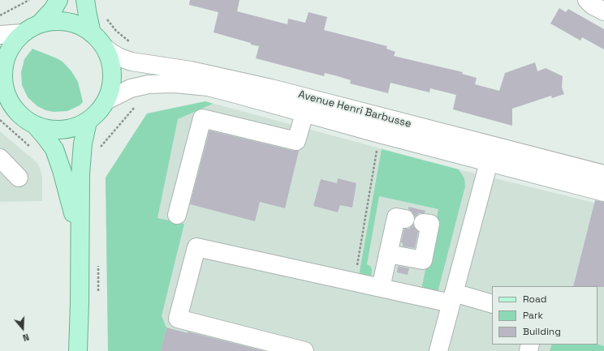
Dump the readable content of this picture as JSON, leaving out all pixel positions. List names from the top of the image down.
{
  "streets": {
    "street": ["Avenue Henri Barbusse"]
  },
  "legend": ["Road", "Park", "Building"],
  "north": "bottom"
}
